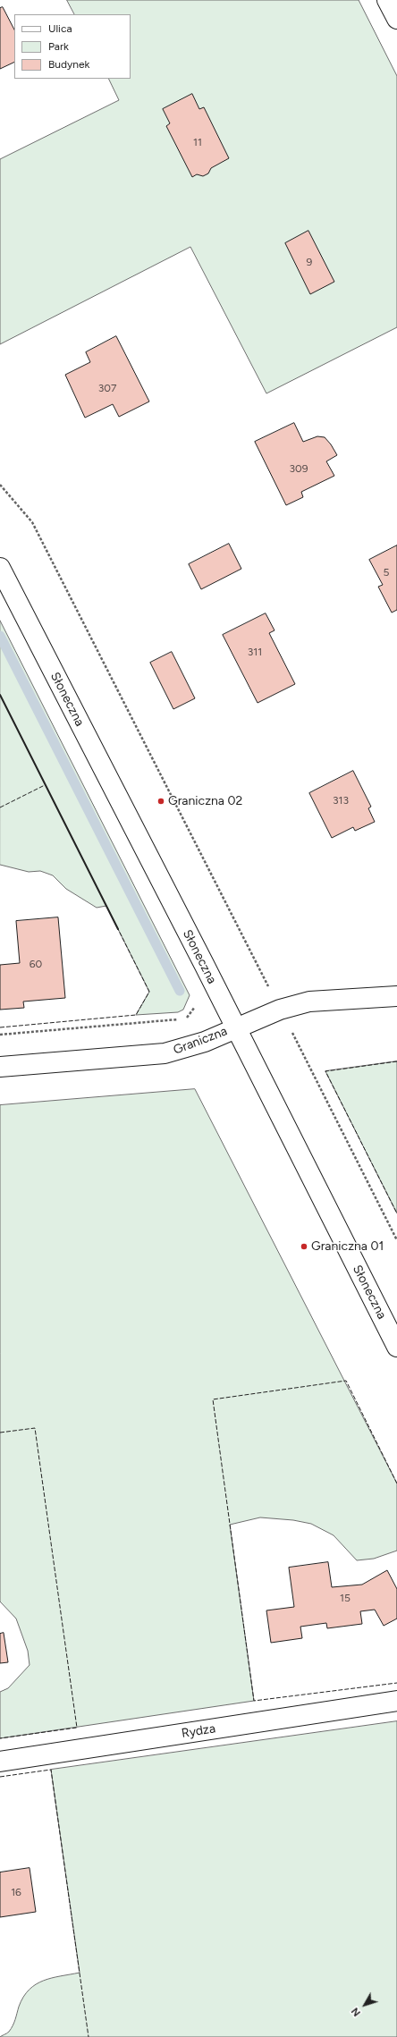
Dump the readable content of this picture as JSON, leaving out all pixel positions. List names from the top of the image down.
{
  "streets": {
    "main road": ["Słoneczna", "Graniczna", "Rydza"]
  },
  "crossings": [
    ["Słoneczna", "Graniczna"]
  ],
  "places": ["Graniczna 02", "Graniczna 01"],
  "house_numbers": [
    "11",
    "9",
    "307",
    "309",
    "5",
    "311",
    "313",
    "60",
    "15",
    "16"
  ],
  "legend": ["Ulica", "Park", "Budynek"],
  "north": "bottom left"
}
